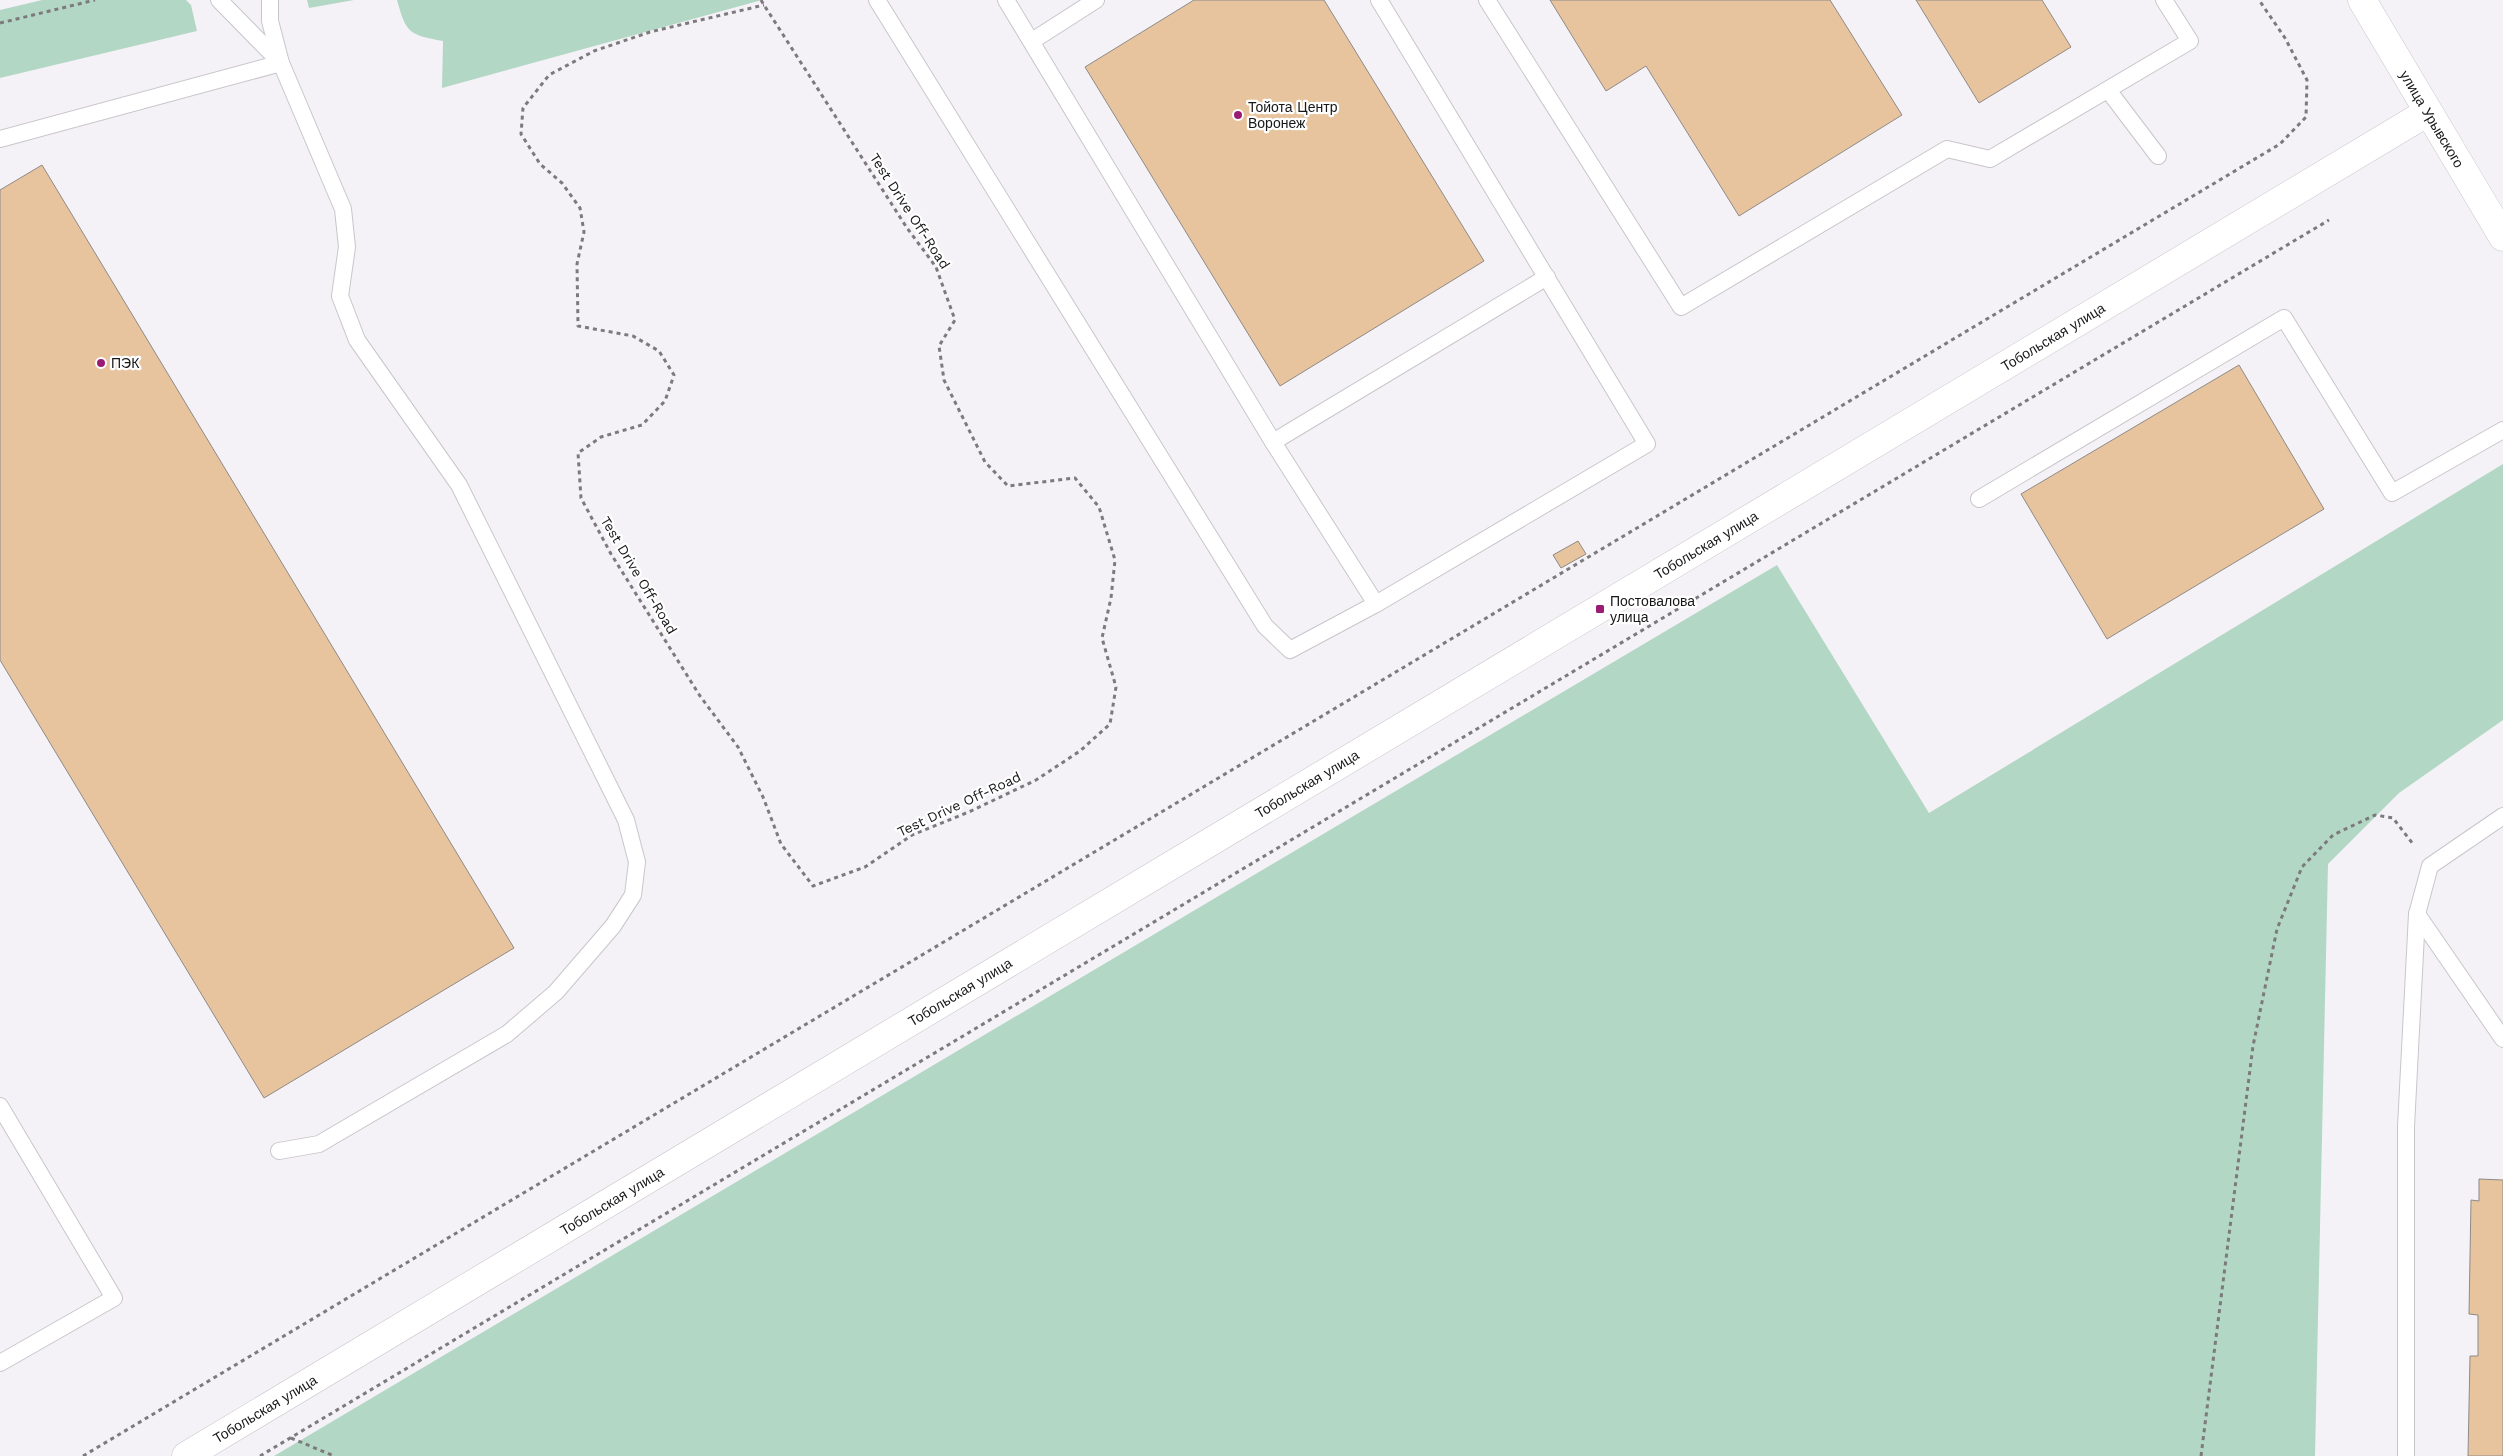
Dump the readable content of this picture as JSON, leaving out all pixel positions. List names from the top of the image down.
{
  "streets": {
    "street": ["улица Урывского", "Тобольская улица"],
    "path": ["Test Drive Off-Road"]
  },
  "crossings": [
    ["улица Урывского", "Тобольская улица"]
  ],
  "places": {
    "other": ["Тойота Центр Воронеж", "ПЭК"],
    "transit": ["Постовалова улица"]
  }
}
